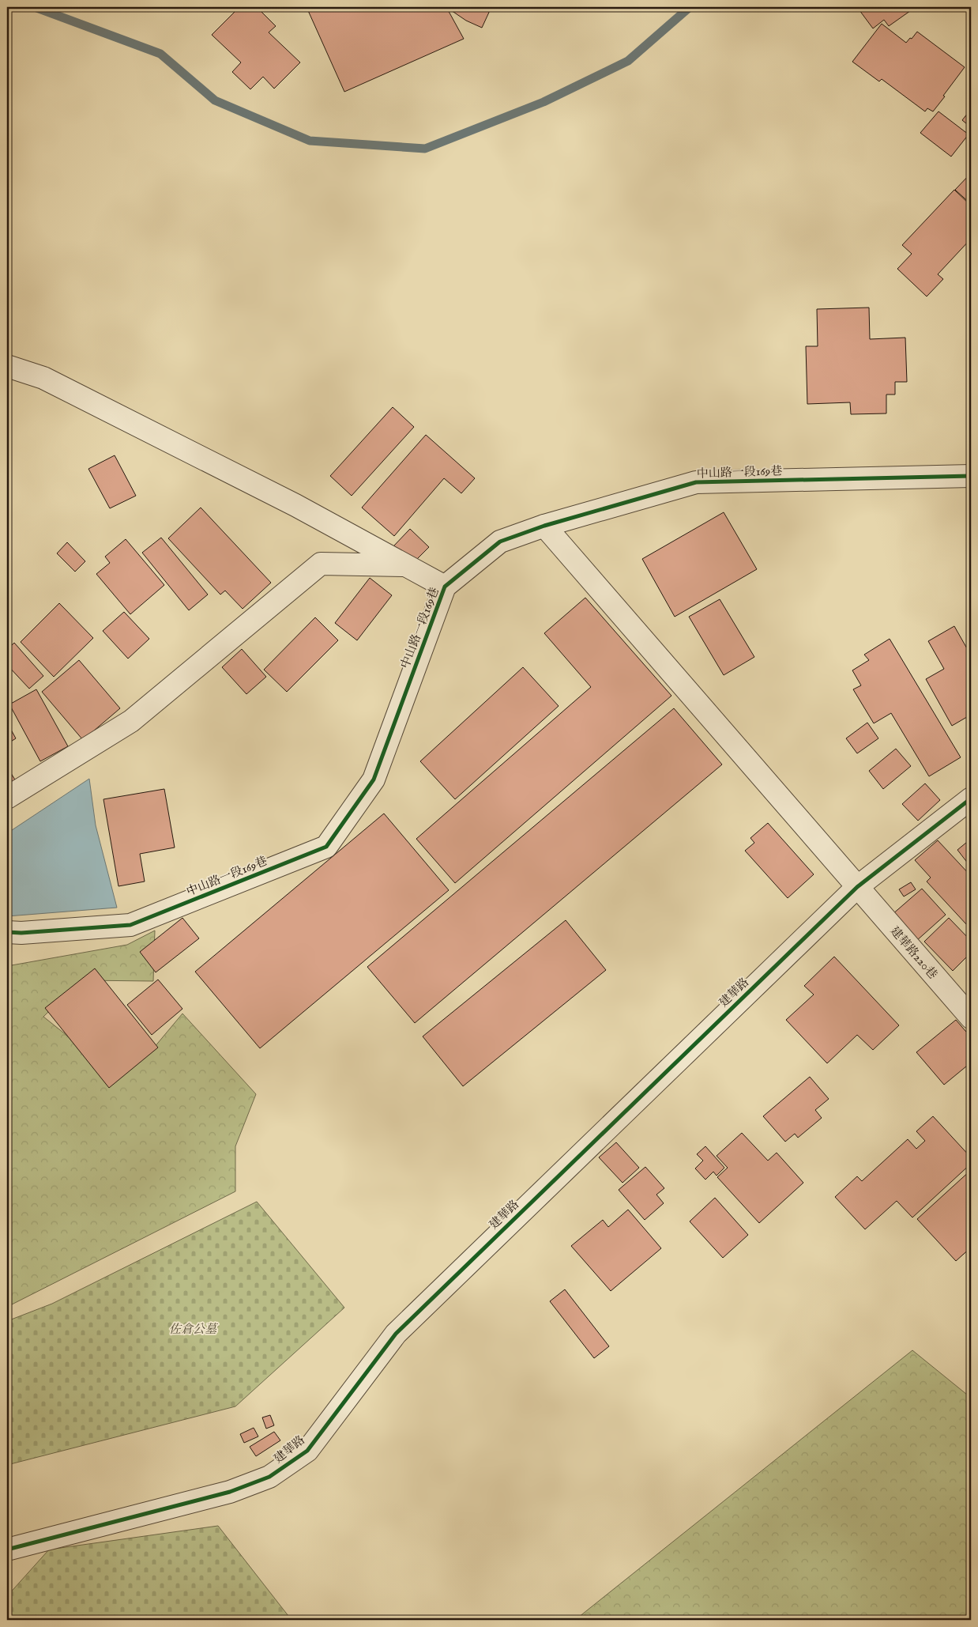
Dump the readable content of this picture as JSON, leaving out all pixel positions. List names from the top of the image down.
{
  "streets": {
    "street": ["中山路一段169巷", "建華路220巷", "建華路"]
  },
  "crossings": [
    ["中山路一段169巷", "建華路220巷"],
    ["建華路220巷", "建華路"]
  ],
  "parks": ["佐倉公墓"]
}
